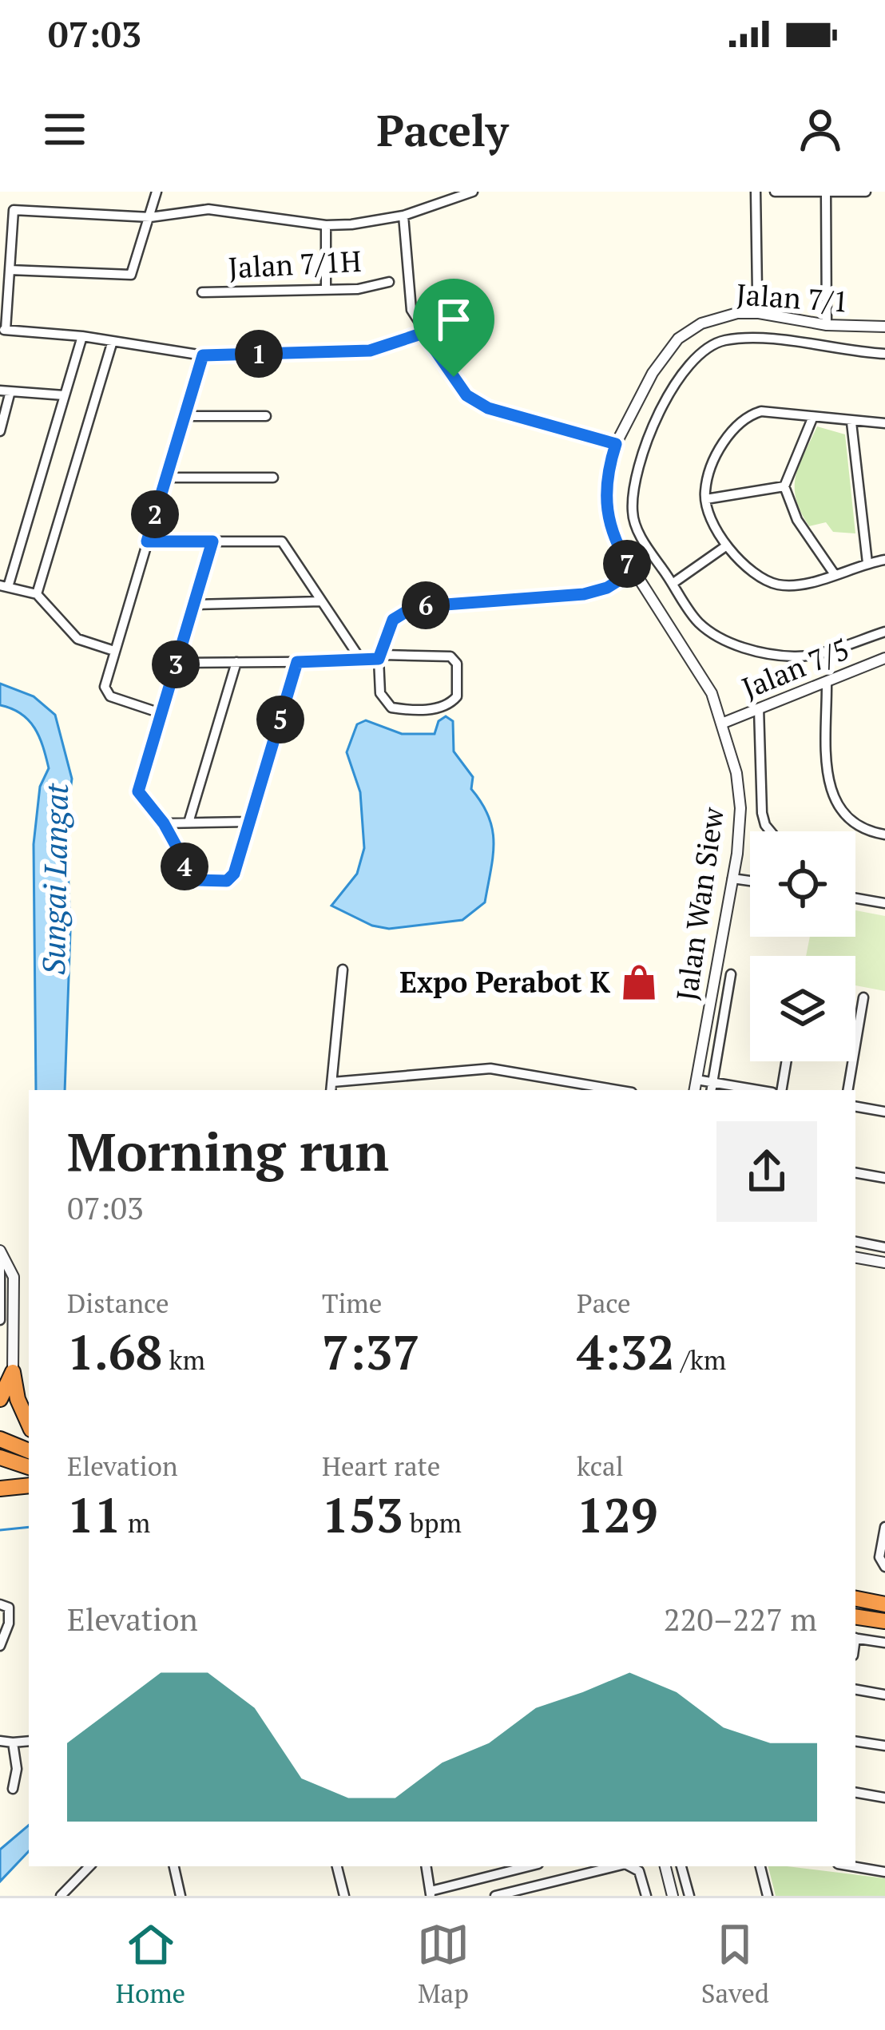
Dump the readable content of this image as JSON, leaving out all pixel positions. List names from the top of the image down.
{
  "streets": {
    "street": [
      "Jalan 7/1H",
      "Jalan 7/1",
      "Jalan 7/5",
      "Jalan Wan Siew"
    ]
  },
  "crossings": [
    ["Jalan 7/1", "Jalan 7/5"],
    ["Jalan 7/1", "Jalan Wan Siew"],
    ["Jalan 7/5", "Jalan Wan Siew"]
  ],
  "water": ["Sungai Langat"],
  "places": {
    "shop": ["Expo Perabot K"]
  },
  "page": {
    "status": "07:03",
    "header": "Pacely",
    "pins": [
      "1",
      "2",
      "7",
      "6",
      "3",
      "5",
      "4"
    ],
    "heading": ["Morning run", "07:03"],
    "stats": [
      ["Distance", "1.68 km"],
      ["Time", "7:37"],
      ["Pace", "4:32 /km"],
      ["Elevation", "11 m"],
      ["Heart rate", "153 bpm"],
      ["kcal", "129"]
    ],
    "chart": ["Elevation", "220–227 m"],
    "tabs": ["Home", "Map", "Saved"]
  }
}
